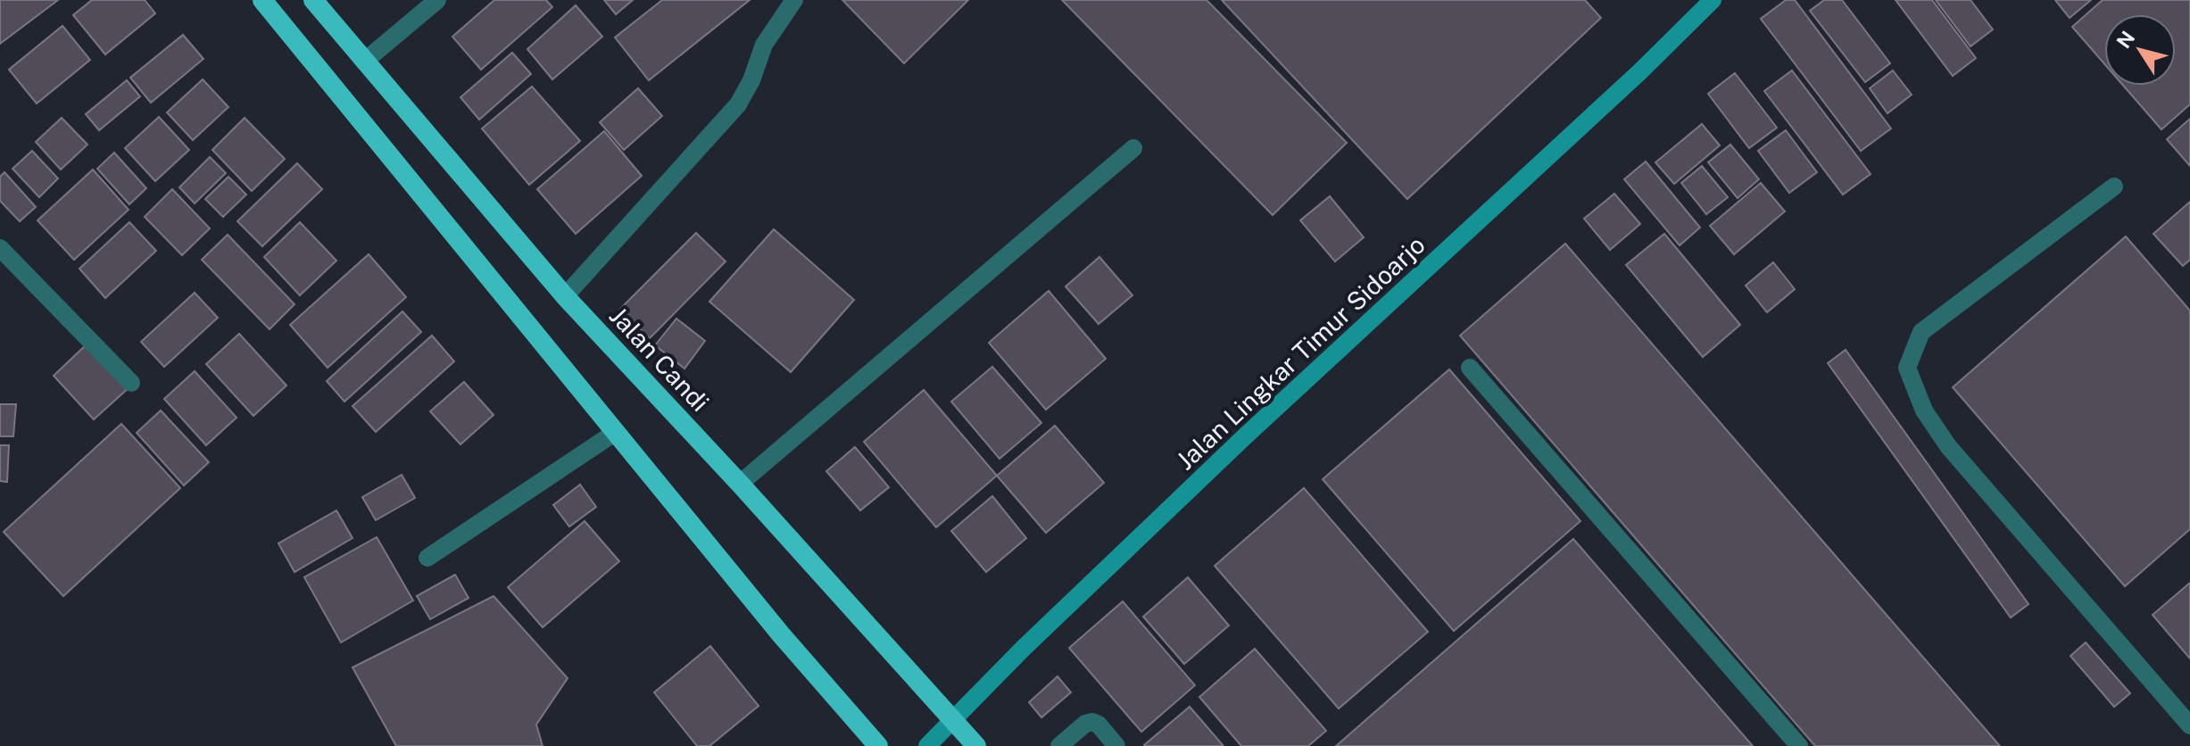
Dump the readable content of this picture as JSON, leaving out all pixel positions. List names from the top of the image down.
{
  "streets": {
    "highway": ["Jalan Candi"],
    "main road": ["Jalan Lingkar Timur Sidoarjo"]
  },
  "crossings": [
    ["Jalan Lingkar Timur Sidoarjo", "Jalan Candi"]
  ],
  "north": "top left"
}
